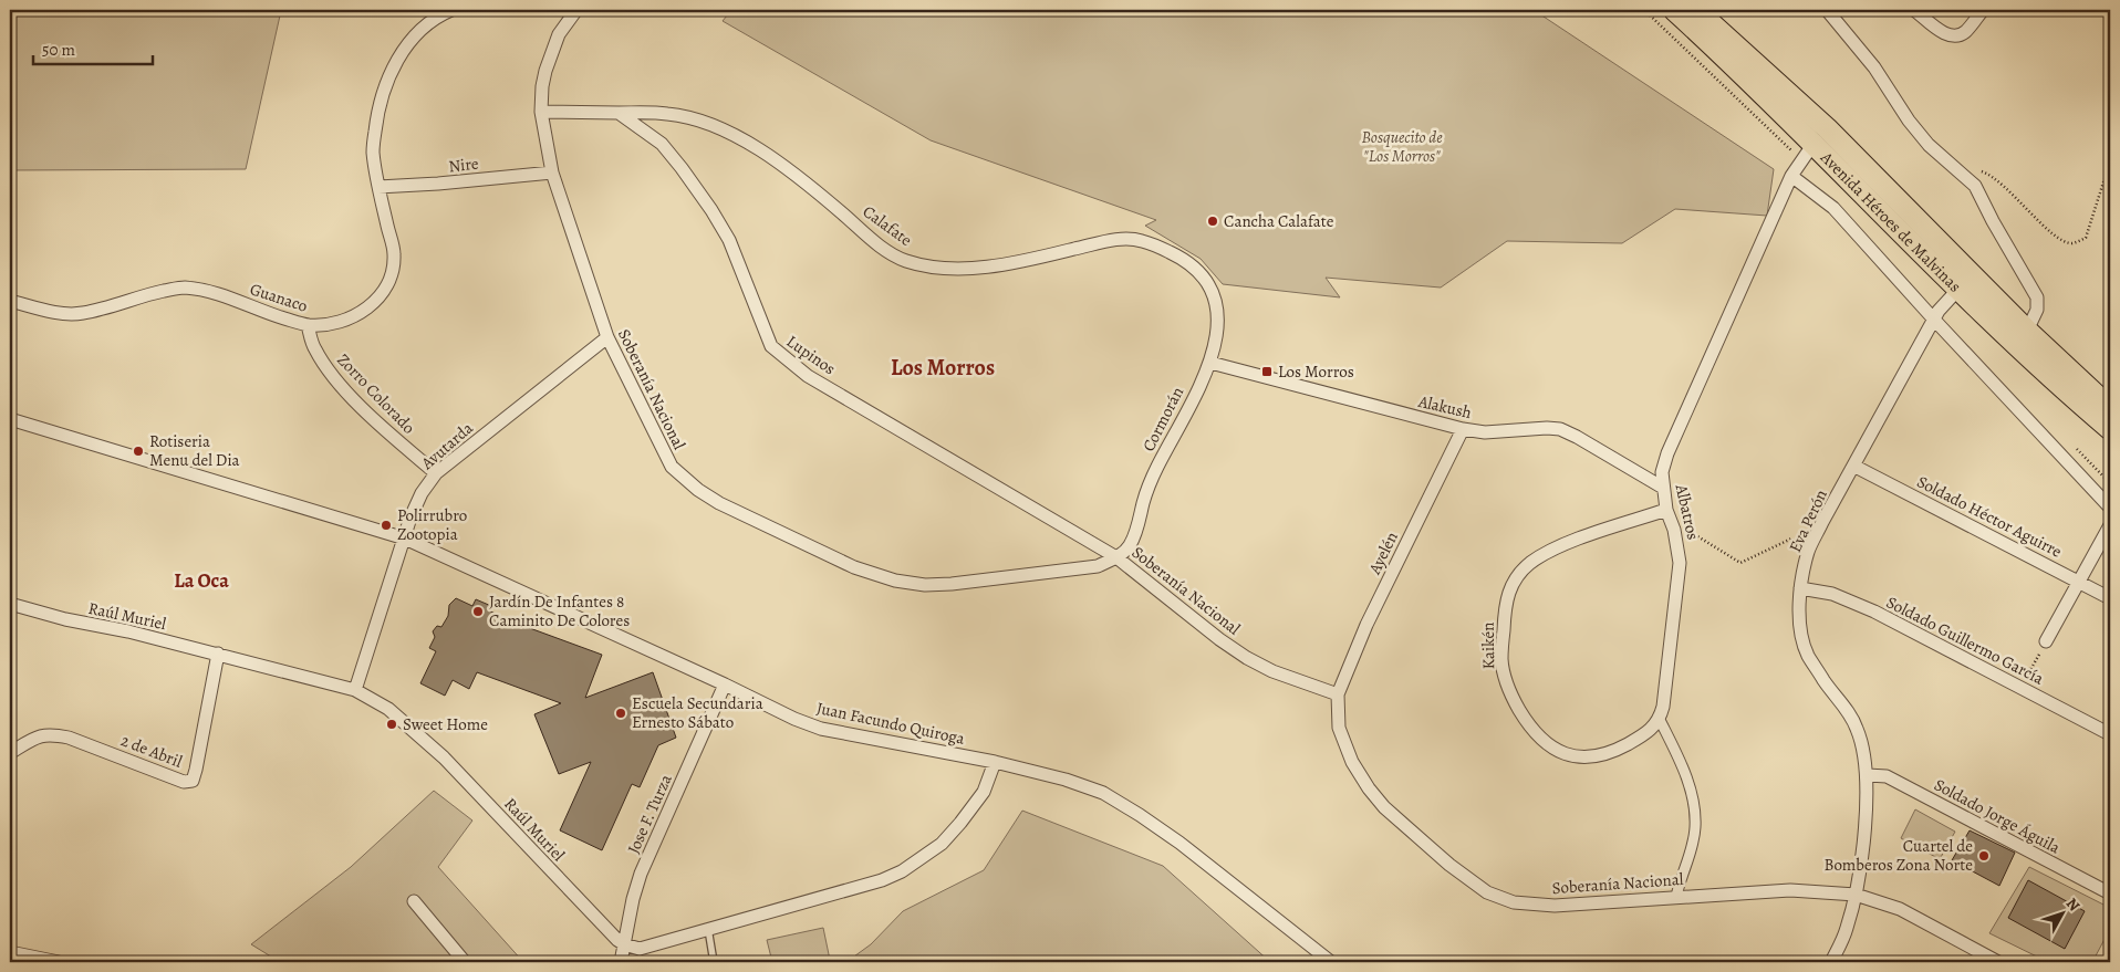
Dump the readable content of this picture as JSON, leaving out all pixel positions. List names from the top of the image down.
{
  "streets": {
    "highway": ["Avenida Héroes de Malvinas"],
    "street": [
      "Nire",
      "Calafate",
      "Guanaco",
      "Lupinos",
      "Soberanía Nacional",
      "Zorro Colorado",
      "Alakush",
      "Cormorán",
      "Avutarda",
      "Albatros",
      "Soldado Héctor Aguirre",
      "Eva Perón",
      "Ayelén",
      "Raúl Muriel",
      "Soldado Guillermo García",
      "Kaikén",
      "Juan Facundo Quiroga",
      "2 de Abril",
      "Jose F. Turza",
      "Soldado Jorge Águila"
    ]
  },
  "crossings": [
    ["Nire", "Guanaco"],
    ["Nire", "Soberanía Nacional"],
    ["Avenida Héroes de Malvinas", "Albatros"],
    ["Avenida Héroes de Malvinas", "Eva Perón"],
    ["Calafate", "Lupinos"],
    ["Calafate", "Cormorán"],
    ["Guanaco", "Zorro Colorado"],
    ["Lupinos", "Soberanía Nacional"],
    ["Lupinos", "Cormorán"],
    ["Soberanía Nacional", "Cormorán"],
    ["Soberanía Nacional", "Avutarda"],
    ["Soberanía Nacional", "Eva Perón"],
    ["Soberanía Nacional", "Ayelén"],
    ["Zorro Colorado", "Avutarda"],
    ["Alakush", "Cormorán"],
    ["Alakush", "Albatros"],
    ["Alakush", "Ayelén"],
    ["Avutarda", "Raúl Muriel"],
    ["Avutarda", "Juan Facundo Quiroga"],
    ["Albatros", "Kaikén"],
    ["Soldado Héctor Aguirre", "Eva Perón"],
    ["Eva Perón", "Soldado Guillermo García"],
    ["Eva Perón", "Soldado Jorge Águila"],
    ["Raúl Muriel", "2 de Abril"],
    ["Raúl Muriel", "Jose F. Turza"],
    ["Juan Facundo Quiroga", "Jose F. Turza"]
  ],
  "districts": ["Los Morros", "La Oca"],
  "parks": ["Bosquecito de \"Los Morros\""],
  "places": {
    "other": [
      "Cancha Calafate",
      "Rotiseria Menu del Dia",
      "Polirrubro Zootopia",
      "Jardín De Infantes 8 Caminito De Colores",
      "Escuela Secundaria Ernesto Sábato",
      "Sweet Home",
      "Cuartel de Bomberos Zona Norte"
    ],
    "transit": ["Los Morros"]
  },
  "scale_bar": "50 m",
  "north": "top right"
}
